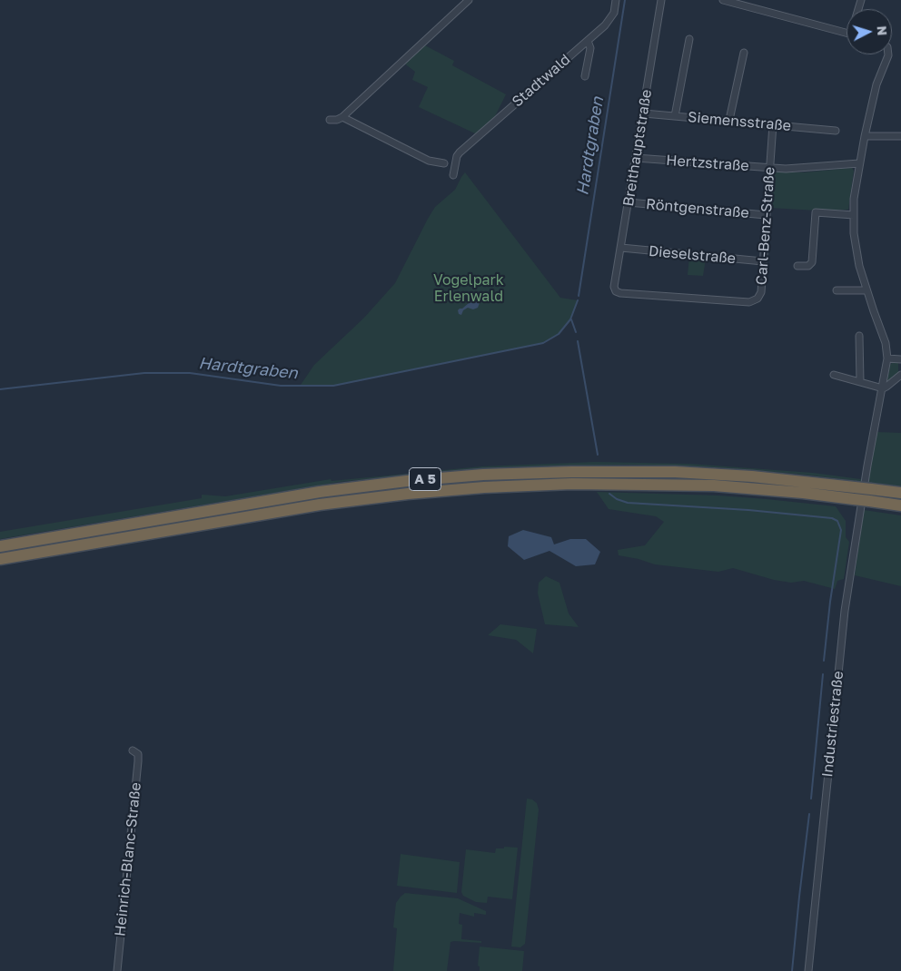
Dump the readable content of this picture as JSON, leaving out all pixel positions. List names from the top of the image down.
{
  "streets": {
    "highway": ["A 5"],
    "street": [
      "Stadtwald",
      "Siemensstraße",
      "Breithauptstraße",
      "Hertzstraße",
      "Röntgenstraße",
      "Carl-Benz-Straße",
      "Dieselstraße",
      "Industriestraße",
      "Heinrich-Blanc-Straße"
    ]
  },
  "crossings": [
    ["Siemensstraße", "Breithauptstraße"],
    ["Siemensstraße", "Carl-Benz-Straße"],
    ["Breithauptstraße", "Hertzstraße"],
    ["Breithauptstraße", "Röntgenstraße"],
    ["Breithauptstraße", "Carl-Benz-Straße"],
    ["Breithauptstraße", "Dieselstraße"],
    ["Hertzstraße", "Carl-Benz-Straße"],
    ["Hertzstraße", "Industriestraße"],
    ["Röntgenstraße", "Carl-Benz-Straße"],
    ["Carl-Benz-Straße", "Dieselstraße"],
    ["A 5", "Industriestraße"]
  ],
  "water": ["Hardtgraben"],
  "parks": ["Vogelpark Erlenwald"],
  "north": "right"
}
